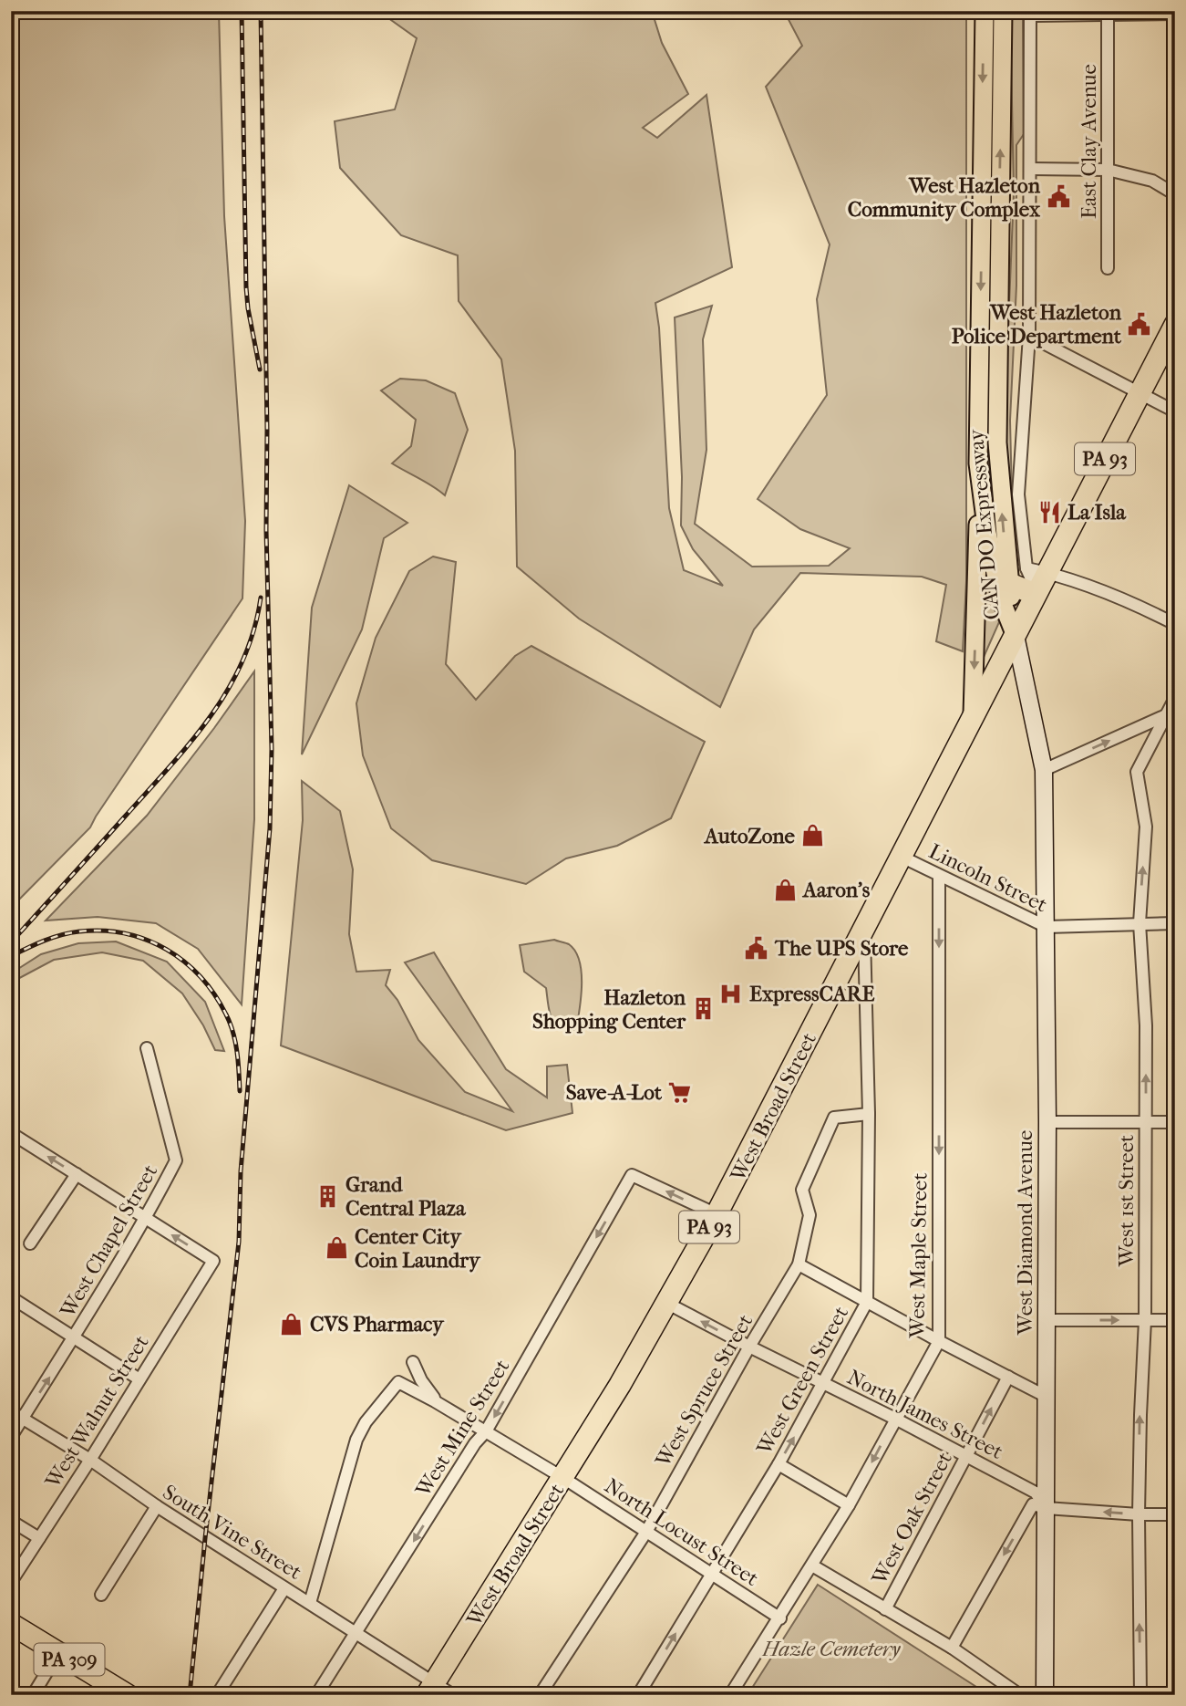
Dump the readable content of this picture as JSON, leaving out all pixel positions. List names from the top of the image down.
{
  "streets": {
    "highway": ["PA 93", "West Broad Street", "PA 309"],
    "main road": ["CAN DO Expressway"],
    "street": [
      "East Clay Avenue",
      "Lincoln Street",
      "West 1st Street",
      "West Diamond Avenue",
      "West Chapel Street",
      "West Maple Street",
      "West Green Street",
      "West Spruce Street",
      "West Walnut Street",
      "North James Street",
      "West Mine Street",
      "West Oak Street",
      "South Vine Street",
      "North Locust Street"
    ]
  },
  "crossings": [
    ["PA 93", "CAN DO Expressway"],
    ["PA 93", "West Broad Street"],
    ["PA 93", "West Diamond Avenue"],
    ["CAN DO Expressway", "West Broad Street"],
    ["CAN DO Expressway", "West Diamond Avenue"],
    ["Lincoln Street", "West Broad Street"],
    ["Lincoln Street", "West 1st Street"],
    ["Lincoln Street", "West Diamond Avenue"],
    ["Lincoln Street", "West Maple Street"],
    ["West Broad Street", "West Diamond Avenue"],
    ["West Broad Street", "West Green Street"],
    ["West Broad Street", "North James Street"],
    ["West Broad Street", "West Mine Street"],
    ["West Broad Street", "South Vine Street"],
    ["West Broad Street", "North Locust Street"],
    ["West Diamond Avenue", "North James Street"],
    ["West Chapel Street", "West Walnut Street"],
    ["West Chapel Street", "South Vine Street"],
    ["West Maple Street", "North James Street"],
    ["West Maple Street", "North Locust Street"],
    ["West Green Street", "West Spruce Street"],
    ["West Green Street", "North James Street"],
    ["West Green Street", "North Locust Street"],
    ["West Spruce Street", "North James Street"],
    ["West Spruce Street", "North Locust Street"],
    ["West Walnut Street", "South Vine Street"],
    ["North James Street", "West Oak Street"],
    ["West Mine Street", "South Vine Street"],
    ["West Mine Street", "North Locust Street"],
    ["South Vine Street", "North Locust Street"]
  ],
  "one_way": ["West 1st Street", "West Maple Street", "West Mine Street"],
  "parks": ["Hazle Cemetery"],
  "places": {
    "public building": ["West Hazleton Community Complex", "West Hazleton Police Department", "The UPS Store"],
    "restaurant": ["La Isla"],
    "shop": [
      "AutoZone",
      "Aaron's",
      "Center City Coin Laundry",
      "CVS Pharmacy"
    ],
    "hospital": ["ExpressCARE"],
    "building": ["Hazleton Shopping Center", "Grand Central Plaza"],
    "supermarket": ["Save-A-Lot"]
  }
}
